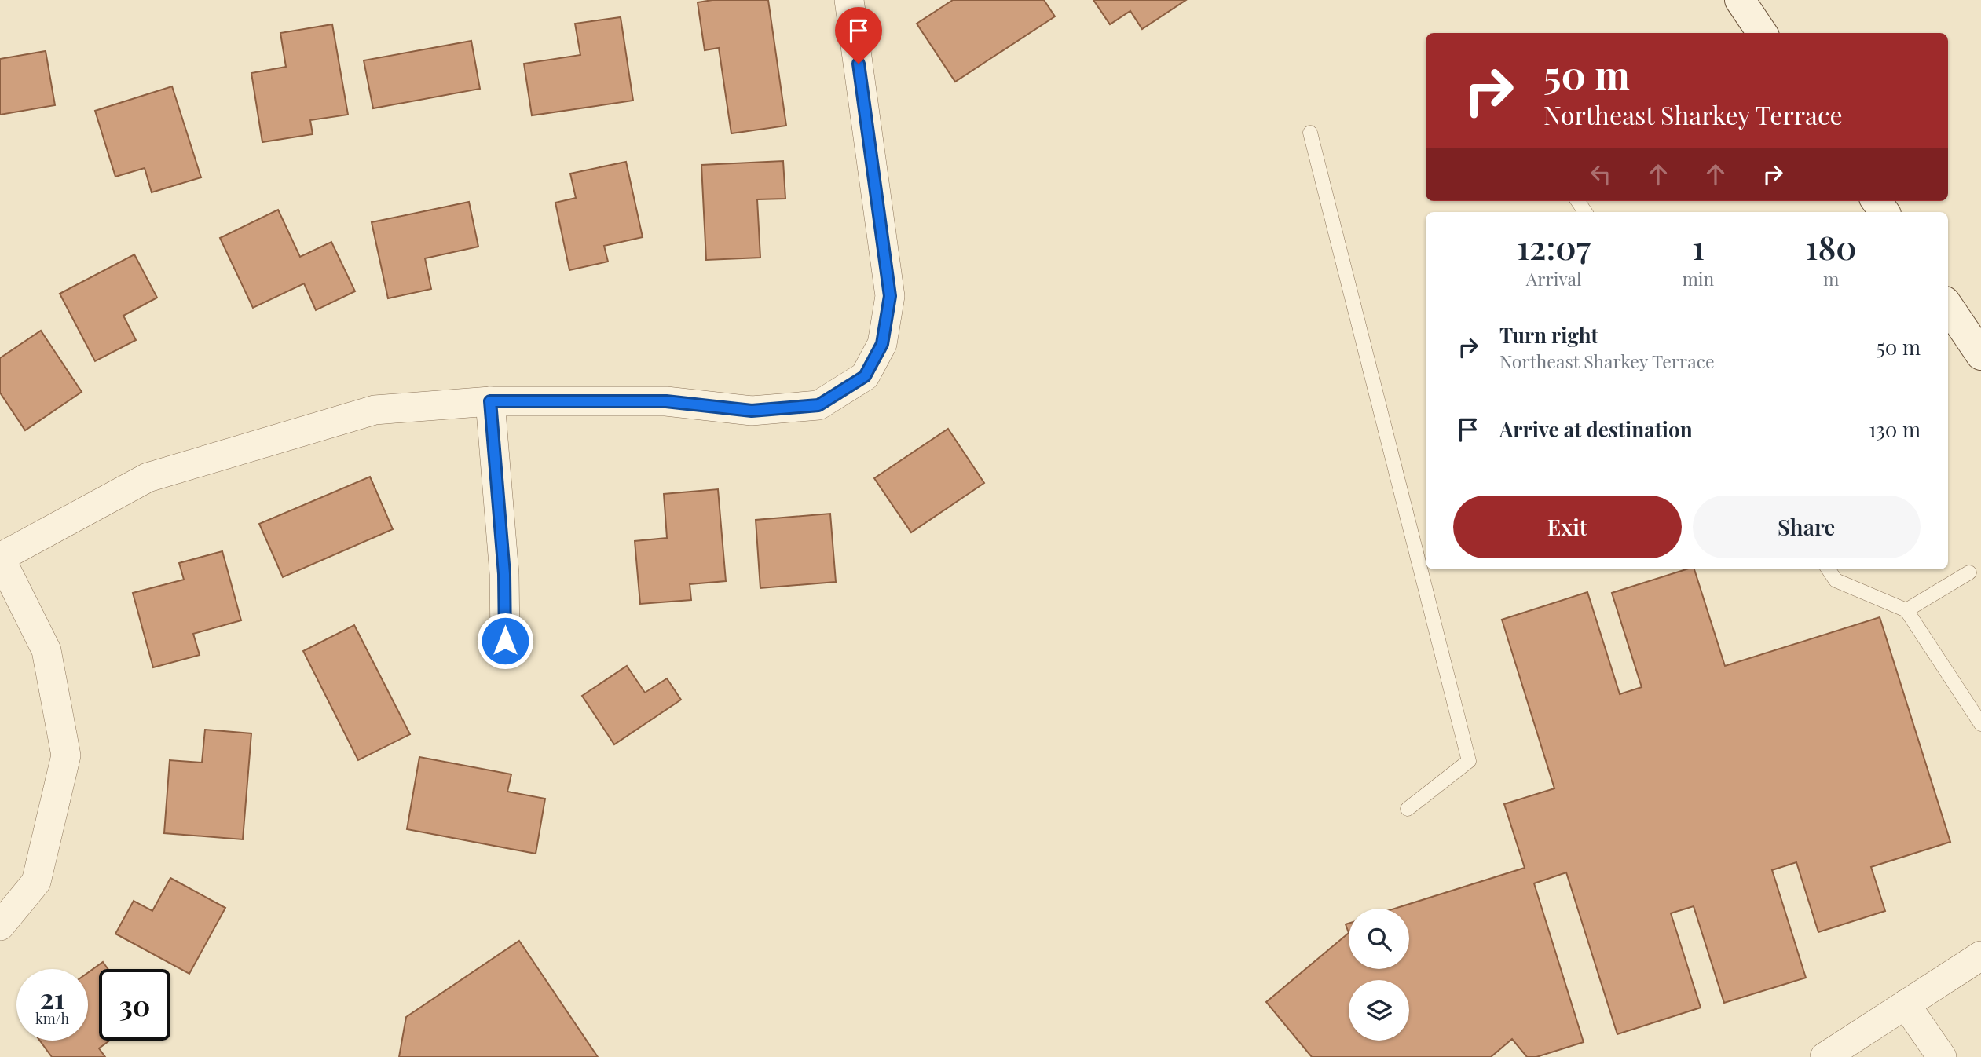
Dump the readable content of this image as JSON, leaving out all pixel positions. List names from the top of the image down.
{
  "page": {
    "turn": ["50 m", "Northeast Sharkey Terrace"],
    "eta": [
      "12:07",
      "Arrival",
      "1",
      "min",
      "180",
      "m"
    ],
    "list": [
      {
        "name": "Turn right",
        "note": "Northeast Sharkey Terrace",
        "value": "50 m"
      },
      {
        "name": "Arrive at destination",
        "value": "130 m"
      }
    ],
    "buttons": ["Exit", "Share"],
    "speed": "21 km/h",
    "limit": "30"
  }
}
